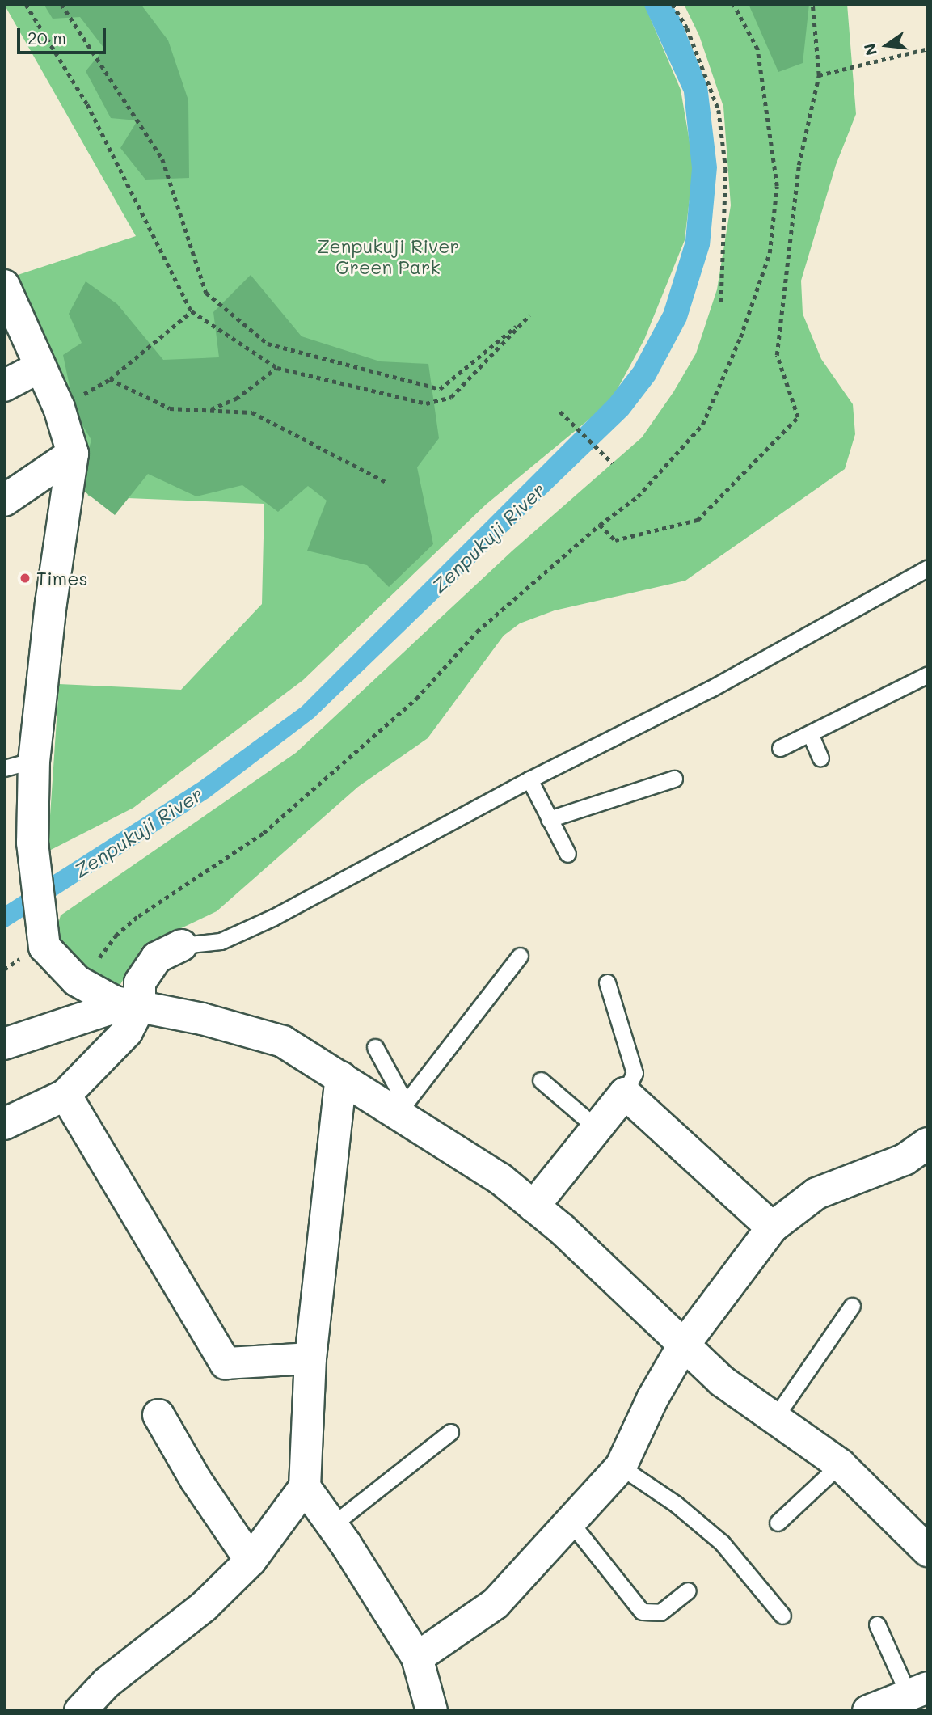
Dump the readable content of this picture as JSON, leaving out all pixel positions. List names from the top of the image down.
{
  "water": ["Zenpukuji River"],
  "parks": ["Zenpukuji River Green Park"],
  "places": ["Times"],
  "scale_bar": "20 m",
  "north": "left"
}
